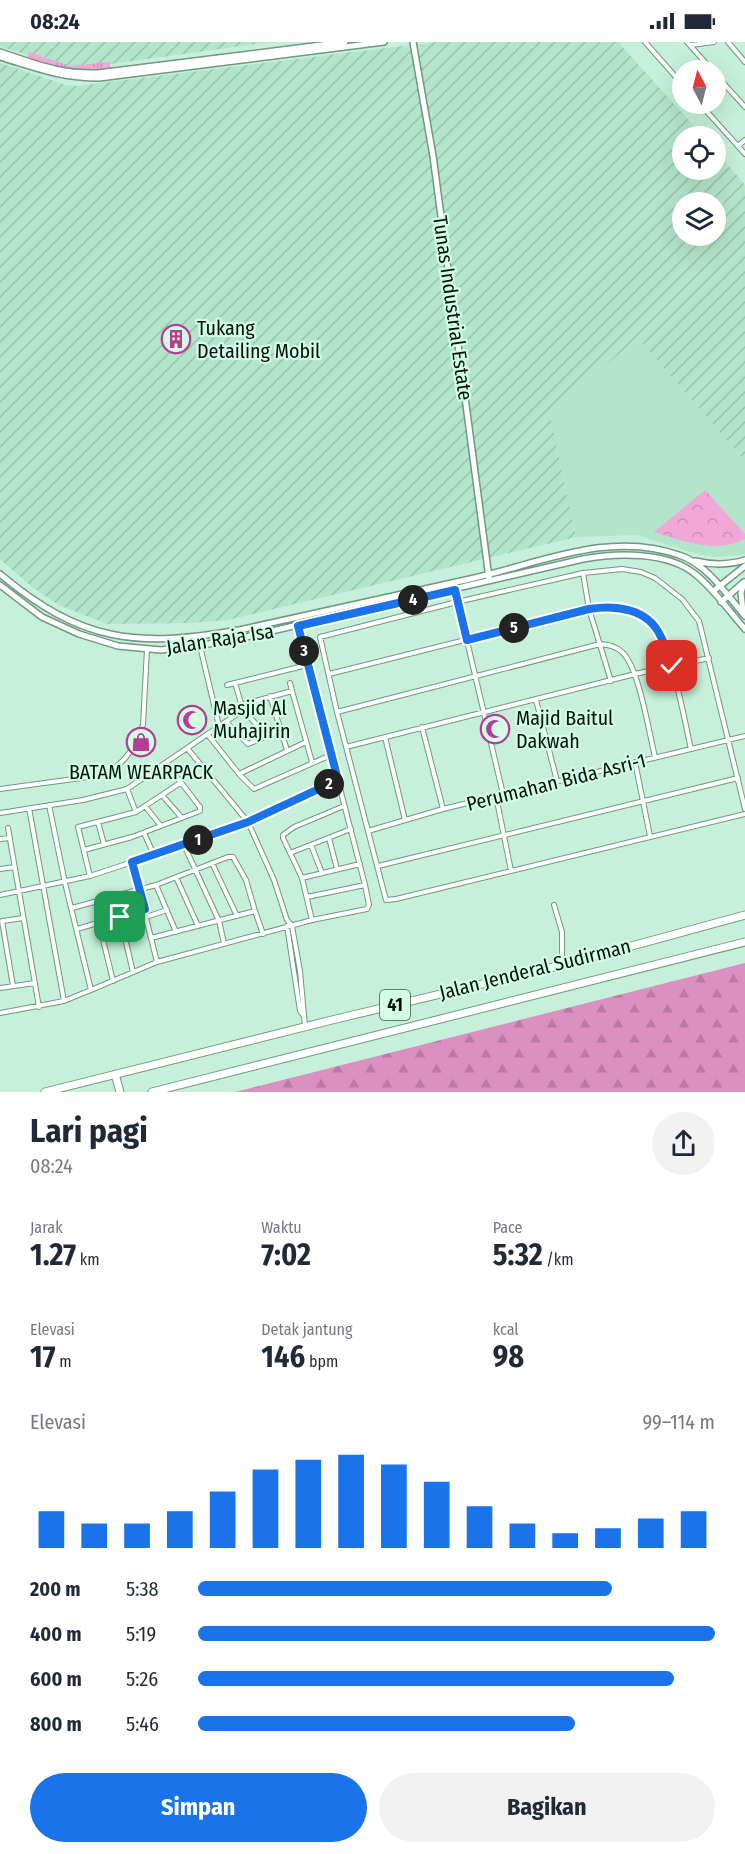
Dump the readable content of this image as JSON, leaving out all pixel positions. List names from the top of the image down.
{
  "streets": {
    "highway": ["Jalan Jenderal Sudirman", "41"],
    "main road": ["Tunas Industrial Estate", "Jalan Raja Isa"],
    "street": ["Perumahan Bida Asri-1"]
  },
  "crossings": [
    ["Tunas Industrial Estate", "Jalan Raja Isa"]
  ],
  "places": {
    "building": ["Tukang Detailing Mobil"],
    "mosque": ["Masjid Al Muhajirin", "Majid Baitul Dakwah"],
    "shop": ["BATAM WEARPACK"]
  },
  "north": "top",
  "page": {
    "status": "08:24",
    "pins": [
      "4",
      "5",
      "3",
      "2",
      "1"
    ],
    "heading": ["Lari pagi", "08:24"],
    "stats": [
      ["Jarak", "1.27 km"],
      ["Waktu", "7:02"],
      ["Pace", "5:32 /km"],
      ["Elevasi", "17 m"],
      ["Detak jantung", "146 bpm"],
      ["kcal", "98"]
    ],
    "chart": ["Elevasi", "99–114 m"],
    "list": [
      {
        "name": "200 m",
        "note": "5:38"
      },
      {
        "name": "400 m",
        "note": "5:19"
      },
      {
        "name": "600 m",
        "note": "5:26"
      },
      {
        "name": "800 m",
        "note": "5:46"
      }
    ],
    "buttons": ["Simpan", "Bagikan"]
  }
}
